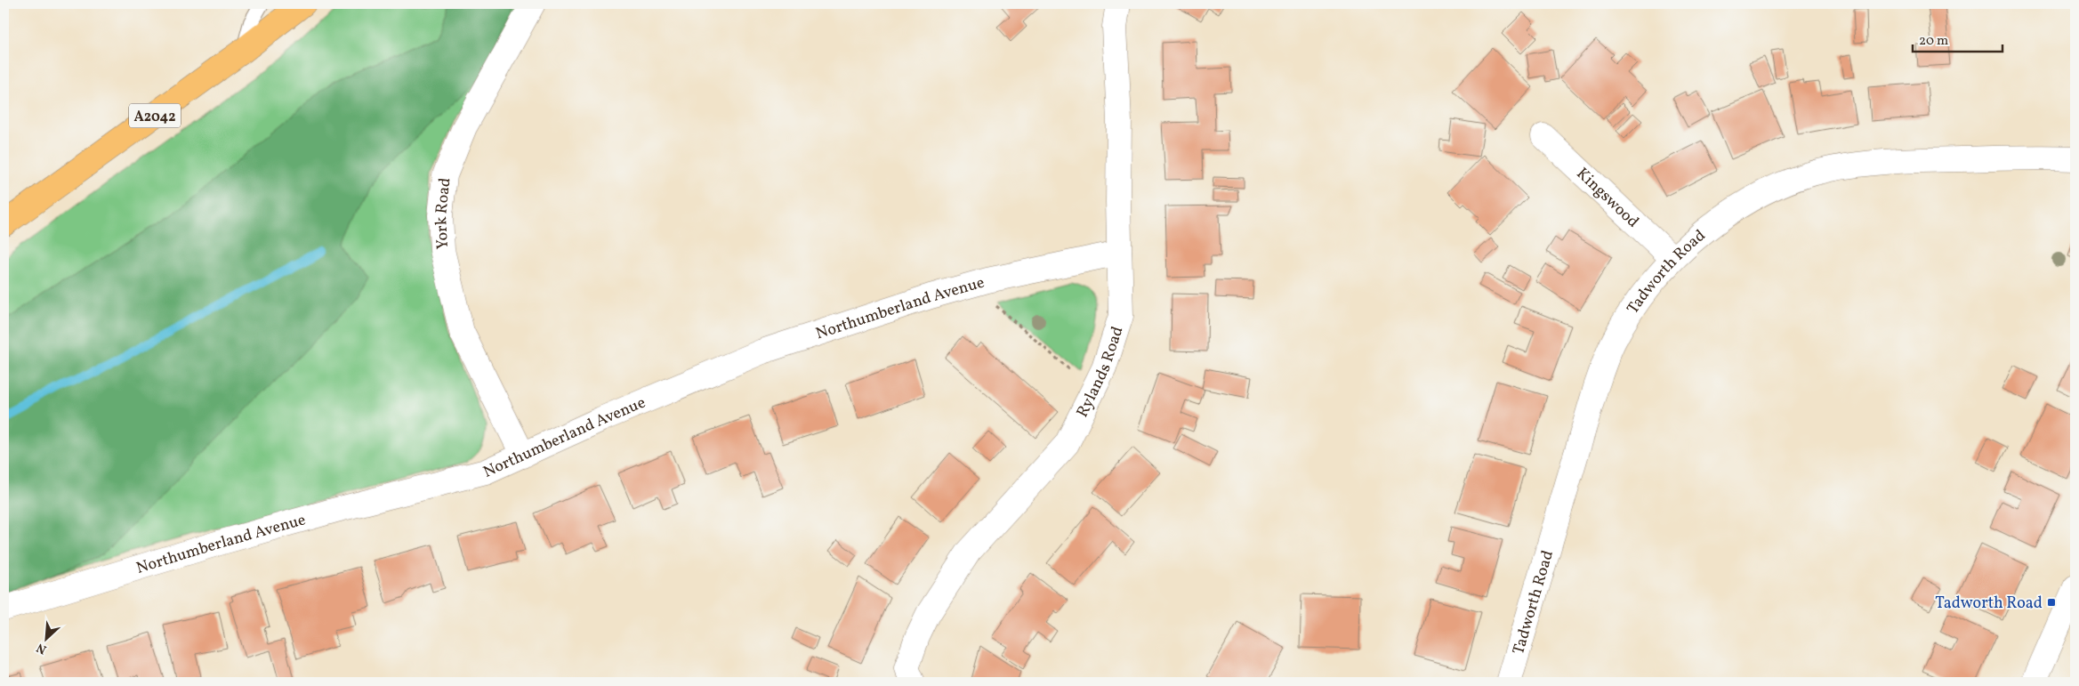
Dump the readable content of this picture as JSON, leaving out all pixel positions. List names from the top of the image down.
{
  "streets": {
    "main road": ["A2042"],
    "street": [
      "Kingswood",
      "York Road",
      "Tadworth Road",
      "Northumberland Avenue",
      "Rylands Road"
    ]
  },
  "crossings": [
    ["Kingswood", "Tadworth Road"],
    ["York Road", "Northumberland Avenue"],
    ["Northumberland Avenue", "Rylands Road"]
  ],
  "places": {
    "transit": ["Tadworth Road"]
  },
  "scale_bar": "20 m",
  "north": "bottom left"
}
